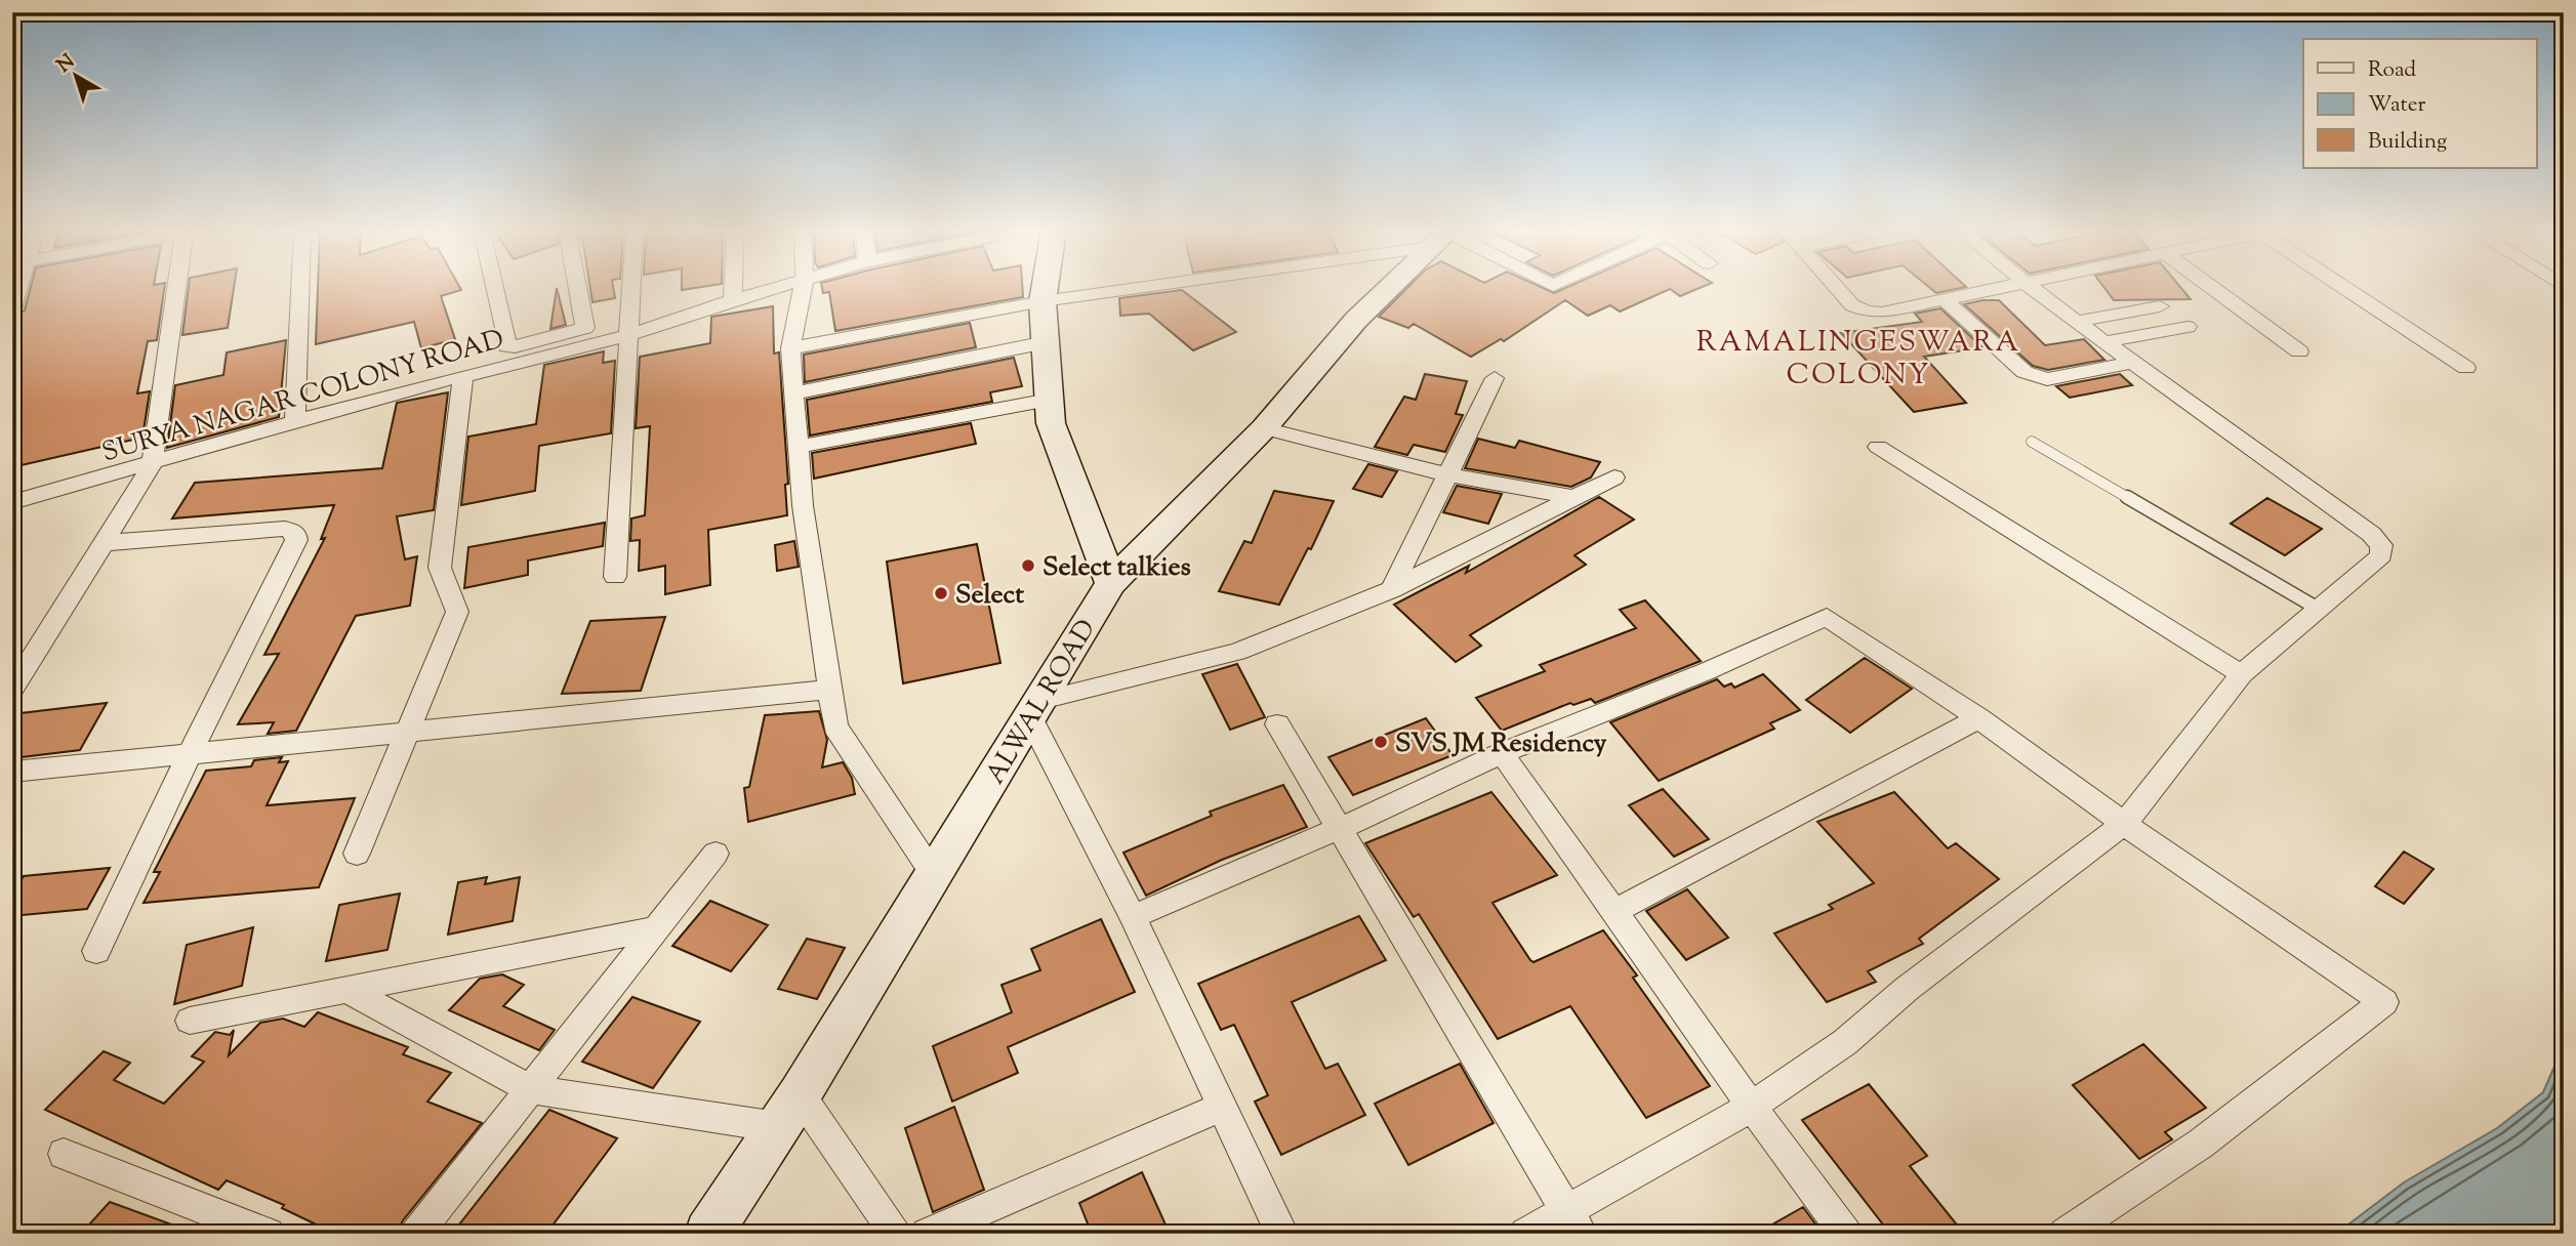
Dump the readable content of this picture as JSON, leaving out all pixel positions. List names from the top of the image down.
{
  "streets": {
    "main road": ["ALWAL ROAD"],
    "street": ["SURYA NAGAR COLONY ROAD"]
  },
  "districts": ["RAMALINGESWARA COLONY"],
  "places": ["Select talkies", "Select", "SVS JM Residency"],
  "legend": ["Road", "Water", "Building"],
  "north": "top left"
}
